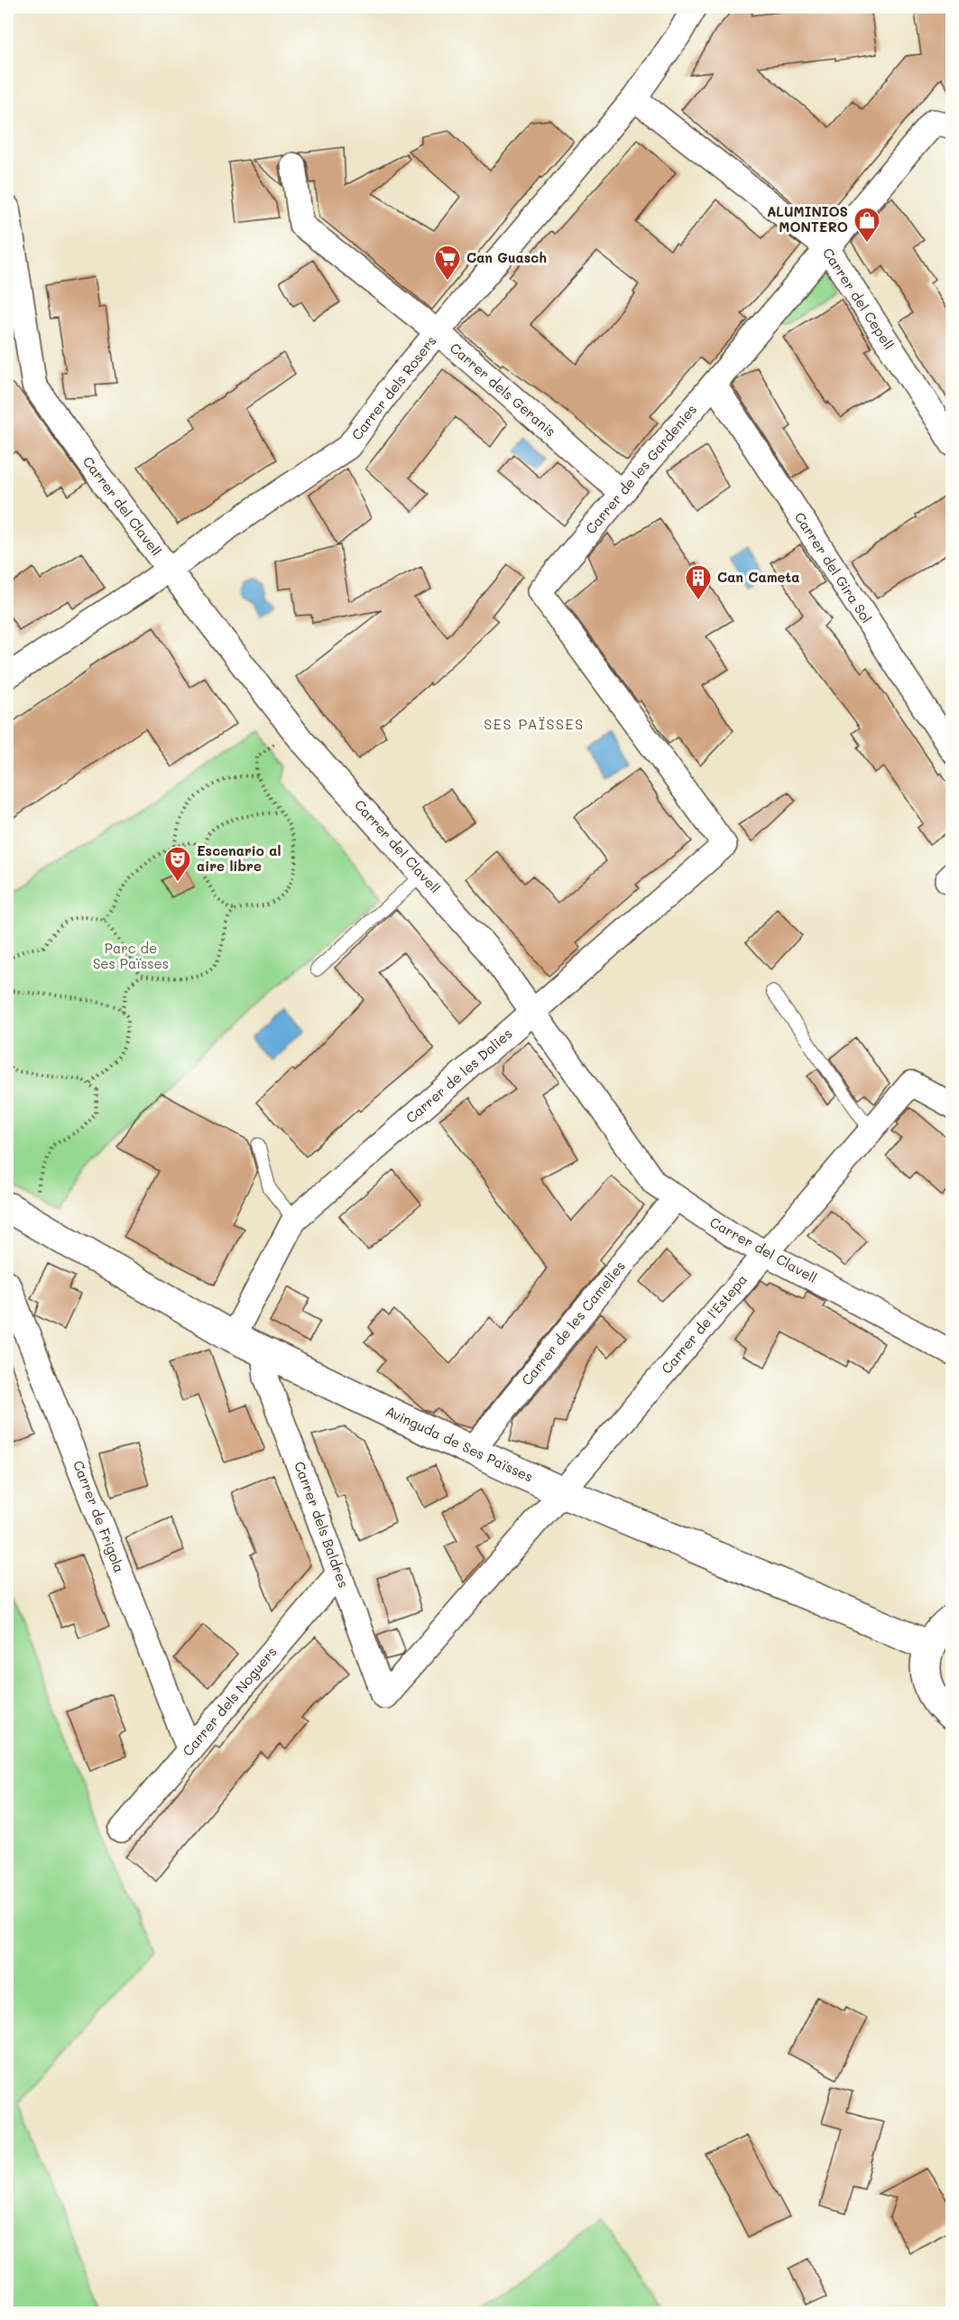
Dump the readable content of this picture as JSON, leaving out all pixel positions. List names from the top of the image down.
{
  "streets": {
    "main road": ["Avinguda de Ses Païsses"],
    "street": [
      "Carrer del Cepell",
      "Carrer dels Rosers",
      "Carrer dels Geranis",
      "Carrer de les Gardenies",
      "Carrer del Clavell",
      "Carrer del Gira Sol",
      "Carrer de les Dalies",
      "Carrer de les Camelies",
      "Carrer de l'Estepa",
      "Carrer de Frigola",
      "Carrer dels Baldres",
      "Carrer dels Noguers"
    ]
  },
  "crossings": [
    ["Carrer del Cepell", "Carrer dels Rosers"],
    ["Carrer del Cepell", "Carrer de les Gardenies"],
    ["Carrer dels Rosers", "Carrer dels Geranis"],
    ["Carrer dels Rosers", "Carrer del Clavell"],
    ["Carrer dels Geranis", "Carrer de les Gardenies"],
    ["Carrer de les Gardenies", "Carrer del Gira Sol"],
    ["Carrer de les Gardenies", "Carrer de les Dalies"],
    ["Carrer del Clavell", "Carrer de les Dalies"],
    ["Carrer del Clavell", "Carrer de les Camelies"],
    ["Carrer del Clavell", "Carrer de l'Estepa"],
    ["Carrer de les Dalies", "Avinguda de Ses Païsses"],
    ["Carrer de les Camelies", "Avinguda de Ses Païsses"],
    ["Carrer de l'Estepa", "Avinguda de Ses Païsses"],
    ["Carrer de l'Estepa", "Carrer dels Baldres"],
    ["Avinguda de Ses Païsses", "Carrer dels Baldres"],
    ["Carrer de Frigola", "Carrer dels Noguers"],
    ["Carrer dels Baldres", "Carrer dels Noguers"]
  ],
  "districts": ["SES PAÏSSES"],
  "parks": ["Parc de Ses Païsses"],
  "places": {
    "shop": ["ALUMINIOS MONTERO"],
    "supermarket": ["Can Guasch"],
    "building": ["Can Cameta"],
    "theatre": ["Escenario al aire libre"]
  }
}
